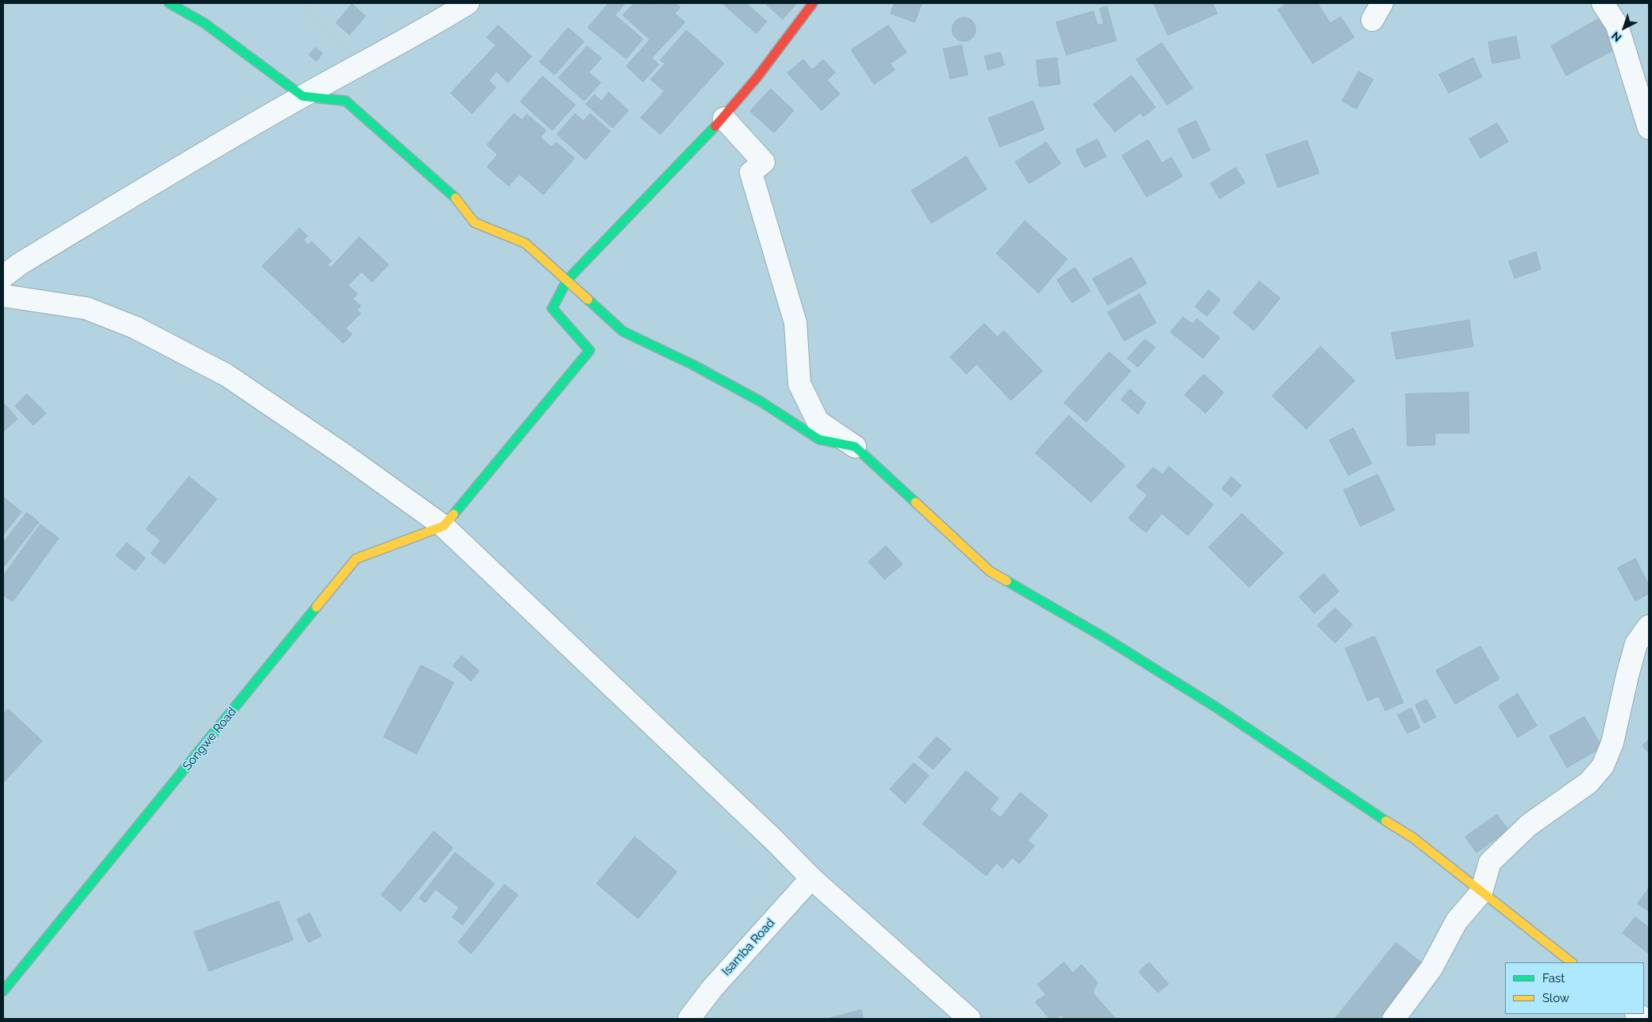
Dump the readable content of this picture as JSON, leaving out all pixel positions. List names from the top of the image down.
{
  "streets": {
    "street": ["Songwe Road", "Isamba Road"]
  },
  "legend": ["Fast", "Slow"],
  "north": "bottom left"
}
